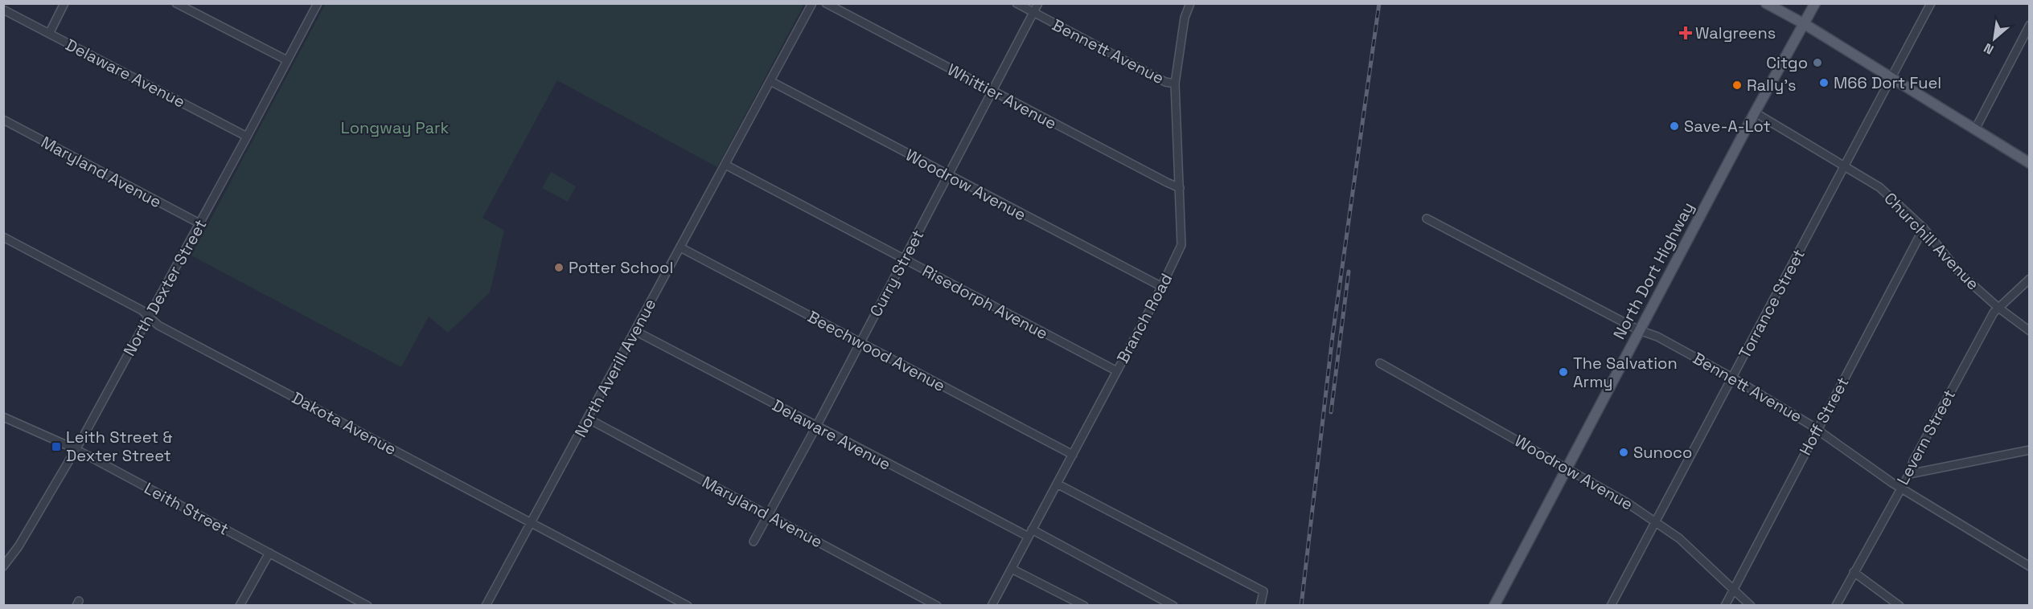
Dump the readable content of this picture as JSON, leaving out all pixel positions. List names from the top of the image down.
{
  "streets": {
    "main road": ["North Dort Highway"],
    "street": [
      "Bennett Avenue",
      "Delaware Avenue",
      "Whittier Avenue",
      "Maryland Avenue",
      "Woodrow Avenue",
      "Churchill Avenue",
      "Curry Street",
      "North Dexter Street",
      "Risedorph Avenue",
      "Torrance Street",
      "Branch Road",
      "Beechwood Avenue",
      "North Averill Avenue",
      "Hoff Street",
      "Dakota Avenue",
      "Levern Street",
      "Leith Street"
    ]
  },
  "crossings": [
    ["Bennett Avenue", "North Dort Highway"],
    ["Bennett Avenue", "Curry Street"],
    ["Bennett Avenue", "Torrance Street"],
    ["Bennett Avenue", "Branch Road"],
    ["Bennett Avenue", "Hoff Street"],
    ["Bennett Avenue", "Levern Street"],
    ["Delaware Avenue", "Curry Street"],
    ["Delaware Avenue", "North Dexter Street"],
    ["Delaware Avenue", "Branch Road"],
    ["Delaware Avenue", "North Averill Avenue"],
    ["Whittier Avenue", "Curry Street"],
    ["Whittier Avenue", "Branch Road"],
    ["Maryland Avenue", "Curry Street"],
    ["Maryland Avenue", "North Dexter Street"],
    ["Maryland Avenue", "North Averill Avenue"],
    ["Woodrow Avenue", "North Dort Highway"],
    ["Woodrow Avenue", "Curry Street"],
    ["Woodrow Avenue", "Torrance Street"],
    ["Woodrow Avenue", "Branch Road"],
    ["Woodrow Avenue", "North Averill Avenue"],
    ["Woodrow Avenue", "Hoff Street"],
    ["Churchill Avenue", "North Dort Highway"],
    ["Churchill Avenue", "Torrance Street"],
    ["Churchill Avenue", "Hoff Street"],
    ["Churchill Avenue", "Levern Street"],
    ["Curry Street", "Risedorph Avenue"],
    ["Curry Street", "Beechwood Avenue"],
    ["North Dexter Street", "Dakota Avenue"],
    ["North Dexter Street", "Leith Street"],
    ["Risedorph Avenue", "Branch Road"],
    ["Risedorph Avenue", "North Averill Avenue"],
    ["Branch Road", "Beechwood Avenue"],
    ["Beechwood Avenue", "North Averill Avenue"],
    ["North Averill Avenue", "Dakota Avenue"]
  ],
  "parks": ["Longway Park"],
  "places": {
    "health": ["Walgreens"],
    "other": [
      "Citgo",
      "M66 Dort Fuel",
      "Rally's",
      "Save-A-Lot",
      "Potter School",
      "The Salvation Army",
      "Sunoco"
    ],
    "transit": ["Leith Street & Dexter Street"]
  },
  "north": "bottom left"
}
